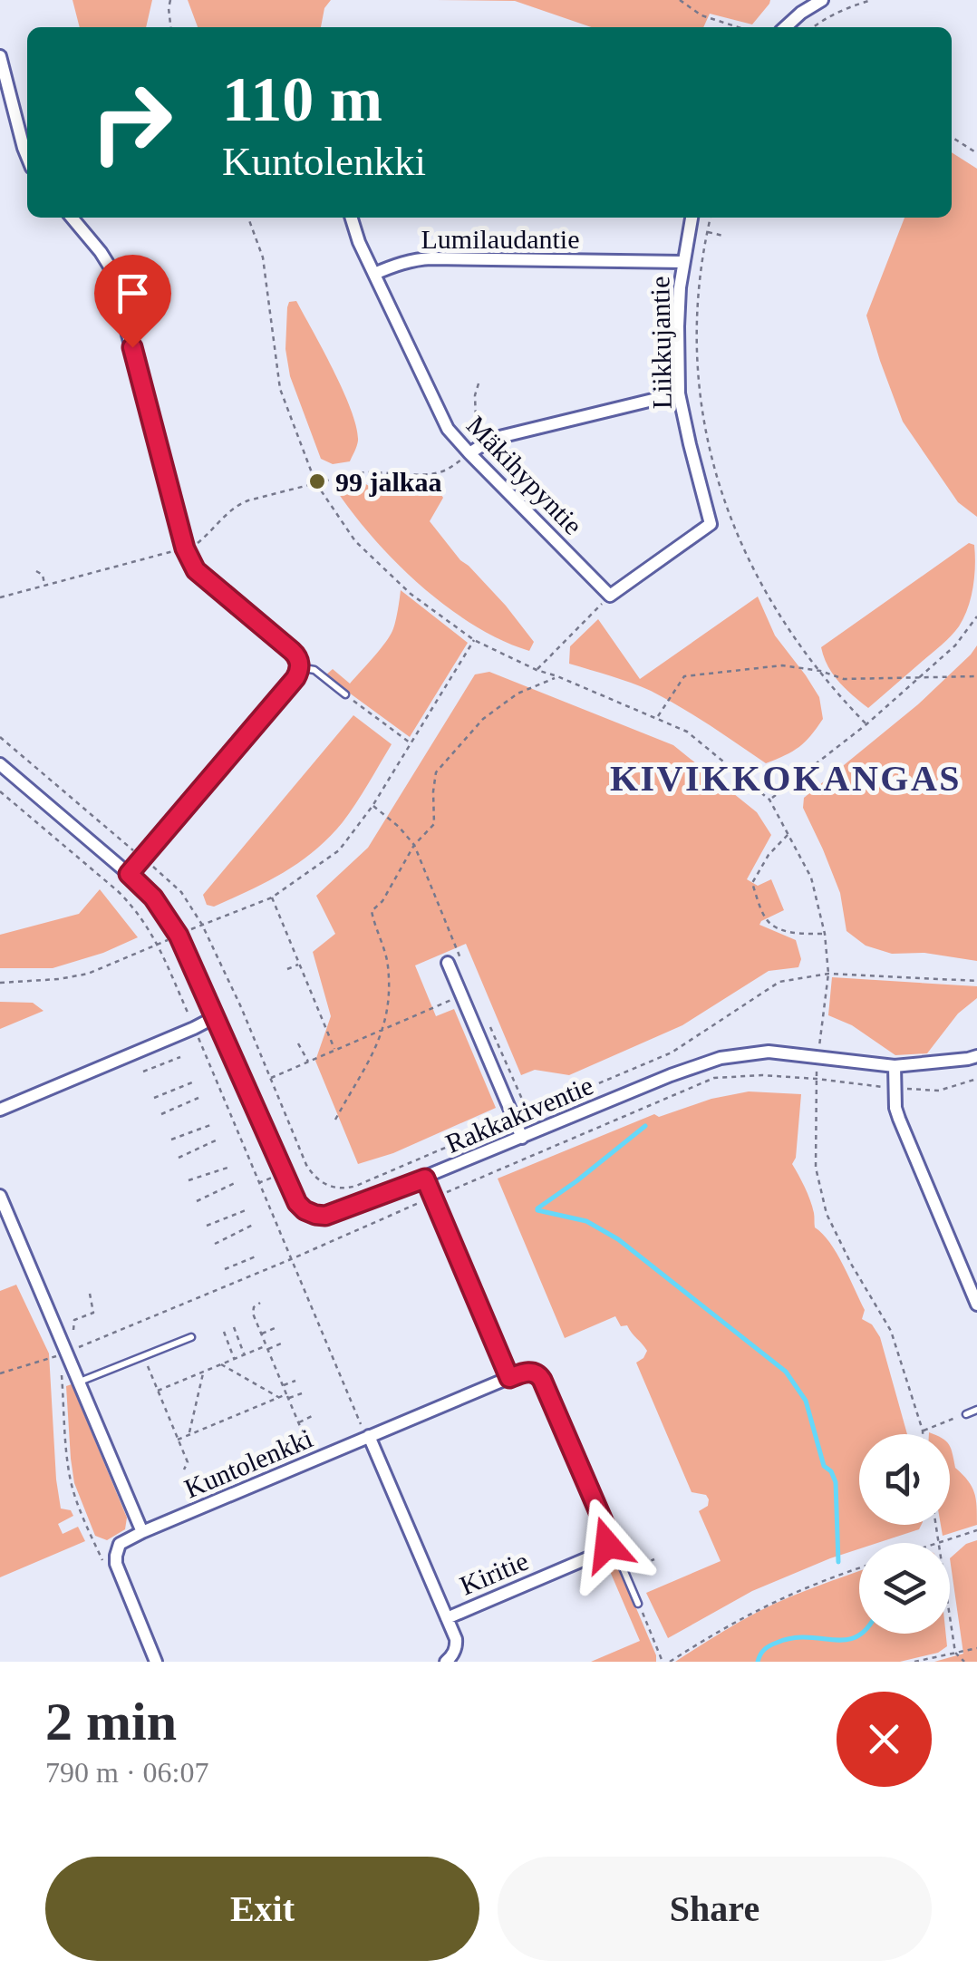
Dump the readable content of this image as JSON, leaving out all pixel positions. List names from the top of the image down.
{
  "streets": {
    "street": [
      "Lumilaudantie",
      "Liikkujantie",
      "Mäkihypyntie",
      "Rakkakiventie",
      "Kuntolenkki",
      "Kiritie"
    ]
  },
  "crossings": [
    ["Lumilaudantie", "Liikkujantie"],
    ["Lumilaudantie", "Mäkihypyntie"],
    ["Liikkujantie", "Mäkihypyntie"]
  ],
  "districts": ["KIVIKKOKANGAS"],
  "places": ["99 jalkaa"],
  "page": {
    "turn": ["110 m", "Kuntolenkki"],
    "heading": ["2 min", "790 m · 06:07"],
    "buttons": ["Exit", "Share"]
  }
}
